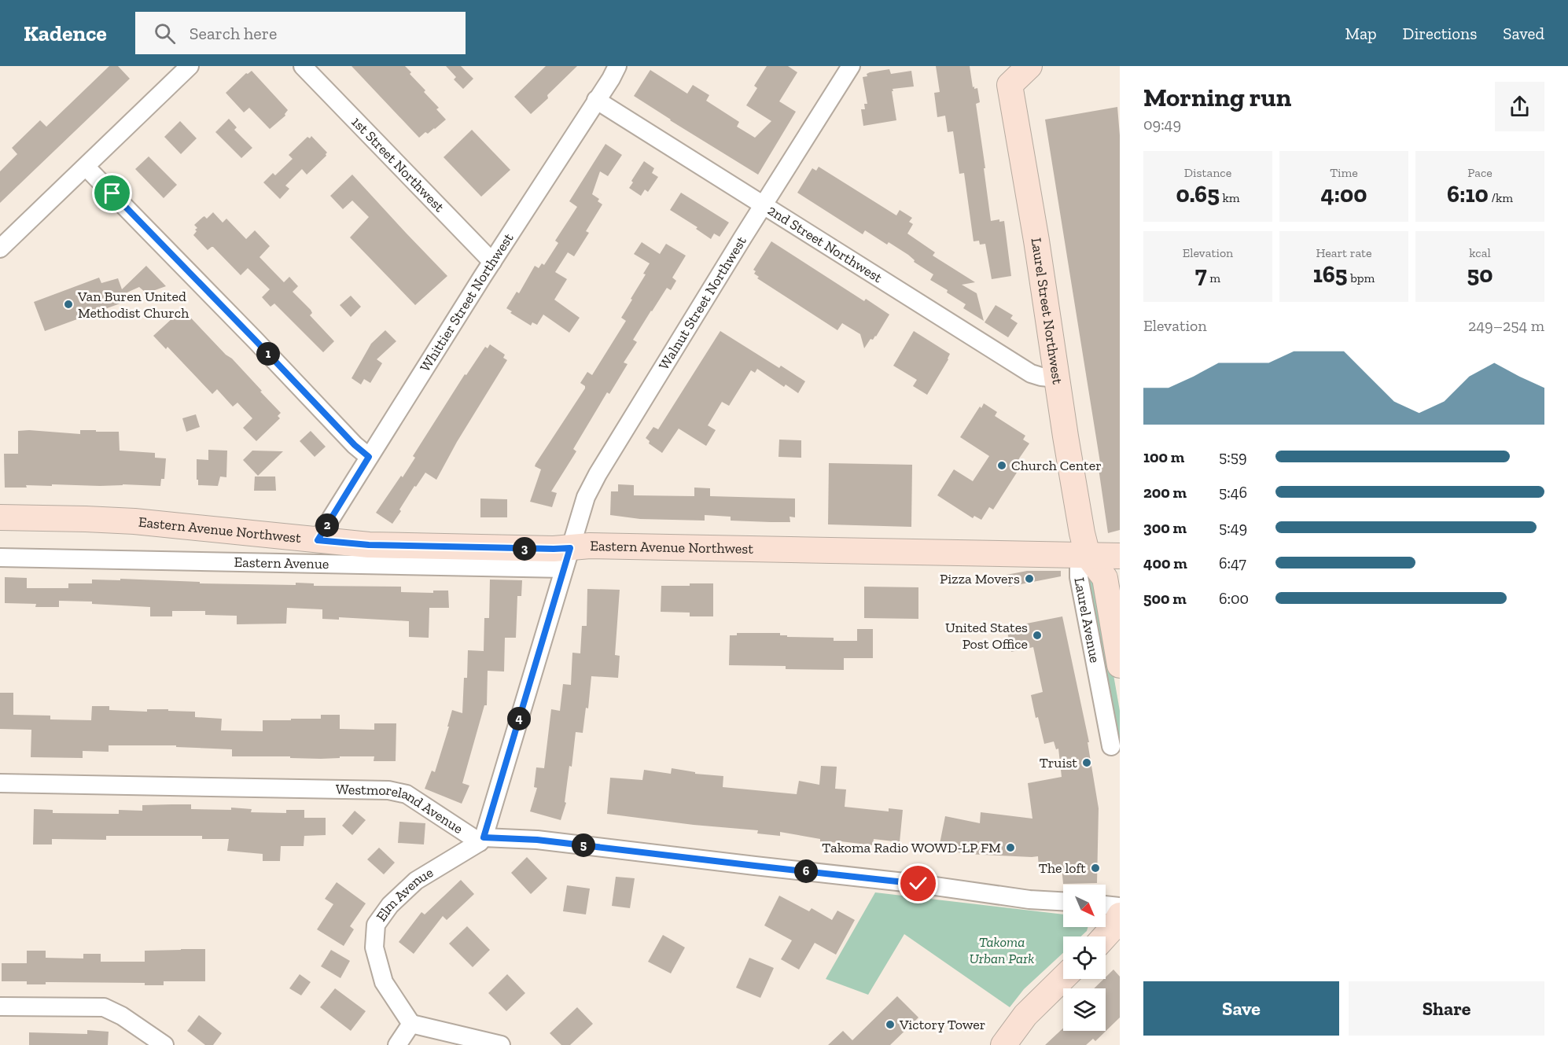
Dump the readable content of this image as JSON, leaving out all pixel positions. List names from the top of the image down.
{
  "streets": {
    "street": [
      "1st Street Northwest",
      "2nd Street Northwest",
      "Whittier Street Northwest",
      "Walnut Street Northwest",
      "Laurel Street Northwest",
      "Eastern Avenue Northwest",
      "Eastern Avenue",
      "Laurel Avenue",
      "Westmoreland Avenue",
      "Elm Avenue"
    ]
  },
  "crossings": [
    ["1st Street Northwest", "Whittier Street Northwest"],
    ["2nd Street Northwest", "Whittier Street Northwest"],
    ["2nd Street Northwest", "Walnut Street Northwest"],
    ["2nd Street Northwest", "Laurel Street Northwest"],
    ["Whittier Street Northwest", "Eastern Avenue Northwest"],
    ["Walnut Street Northwest", "Eastern Avenue Northwest"],
    ["Walnut Street Northwest", "Eastern Avenue"],
    ["Walnut Street Northwest", "Westmoreland Avenue"],
    ["Walnut Street Northwest", "Elm Avenue"],
    ["Laurel Street Northwest", "Eastern Avenue Northwest"],
    ["Laurel Street Northwest", "Laurel Avenue"],
    ["Eastern Avenue Northwest", "Eastern Avenue"],
    ["Eastern Avenue Northwest", "Laurel Avenue"],
    ["Westmoreland Avenue", "Elm Avenue"]
  ],
  "parks": ["Takoma Urban Park"],
  "places": [
    "Van Buren United Methodist Church",
    "Church Center",
    "Pizza Movers",
    "United States Post Office",
    "Truist",
    "Takoma Radio WOWD-LP FM",
    "The loft",
    "Victory Tower"
  ],
  "north": "bottom right",
  "page": {
    "header": "Kadence",
    "search": "Search here",
    "nav": ["Map", "Directions", "Saved"],
    "heading": ["Morning run", "09:49"],
    "stats": [
      ["Distance", "0.65 km"],
      ["Time", "4:00"],
      ["Pace", "6:10 /km"],
      ["Elevation", "7 m"],
      ["Heart rate", "165 bpm"],
      ["kcal", "50"]
    ],
    "chart": ["Elevation", "249–254 m"],
    "pins": [
      "1",
      "2",
      "3",
      "4",
      "5",
      "6"
    ],
    "list": [
      {
        "name": "100 m",
        "note": "5:59"
      },
      {
        "name": "200 m",
        "note": "5:46"
      },
      {
        "name": "300 m",
        "note": "5:49"
      },
      {
        "name": "400 m",
        "note": "6:47"
      },
      {
        "name": "500 m",
        "note": "6:00"
      }
    ],
    "buttons": ["Save", "Share"]
  }
}
